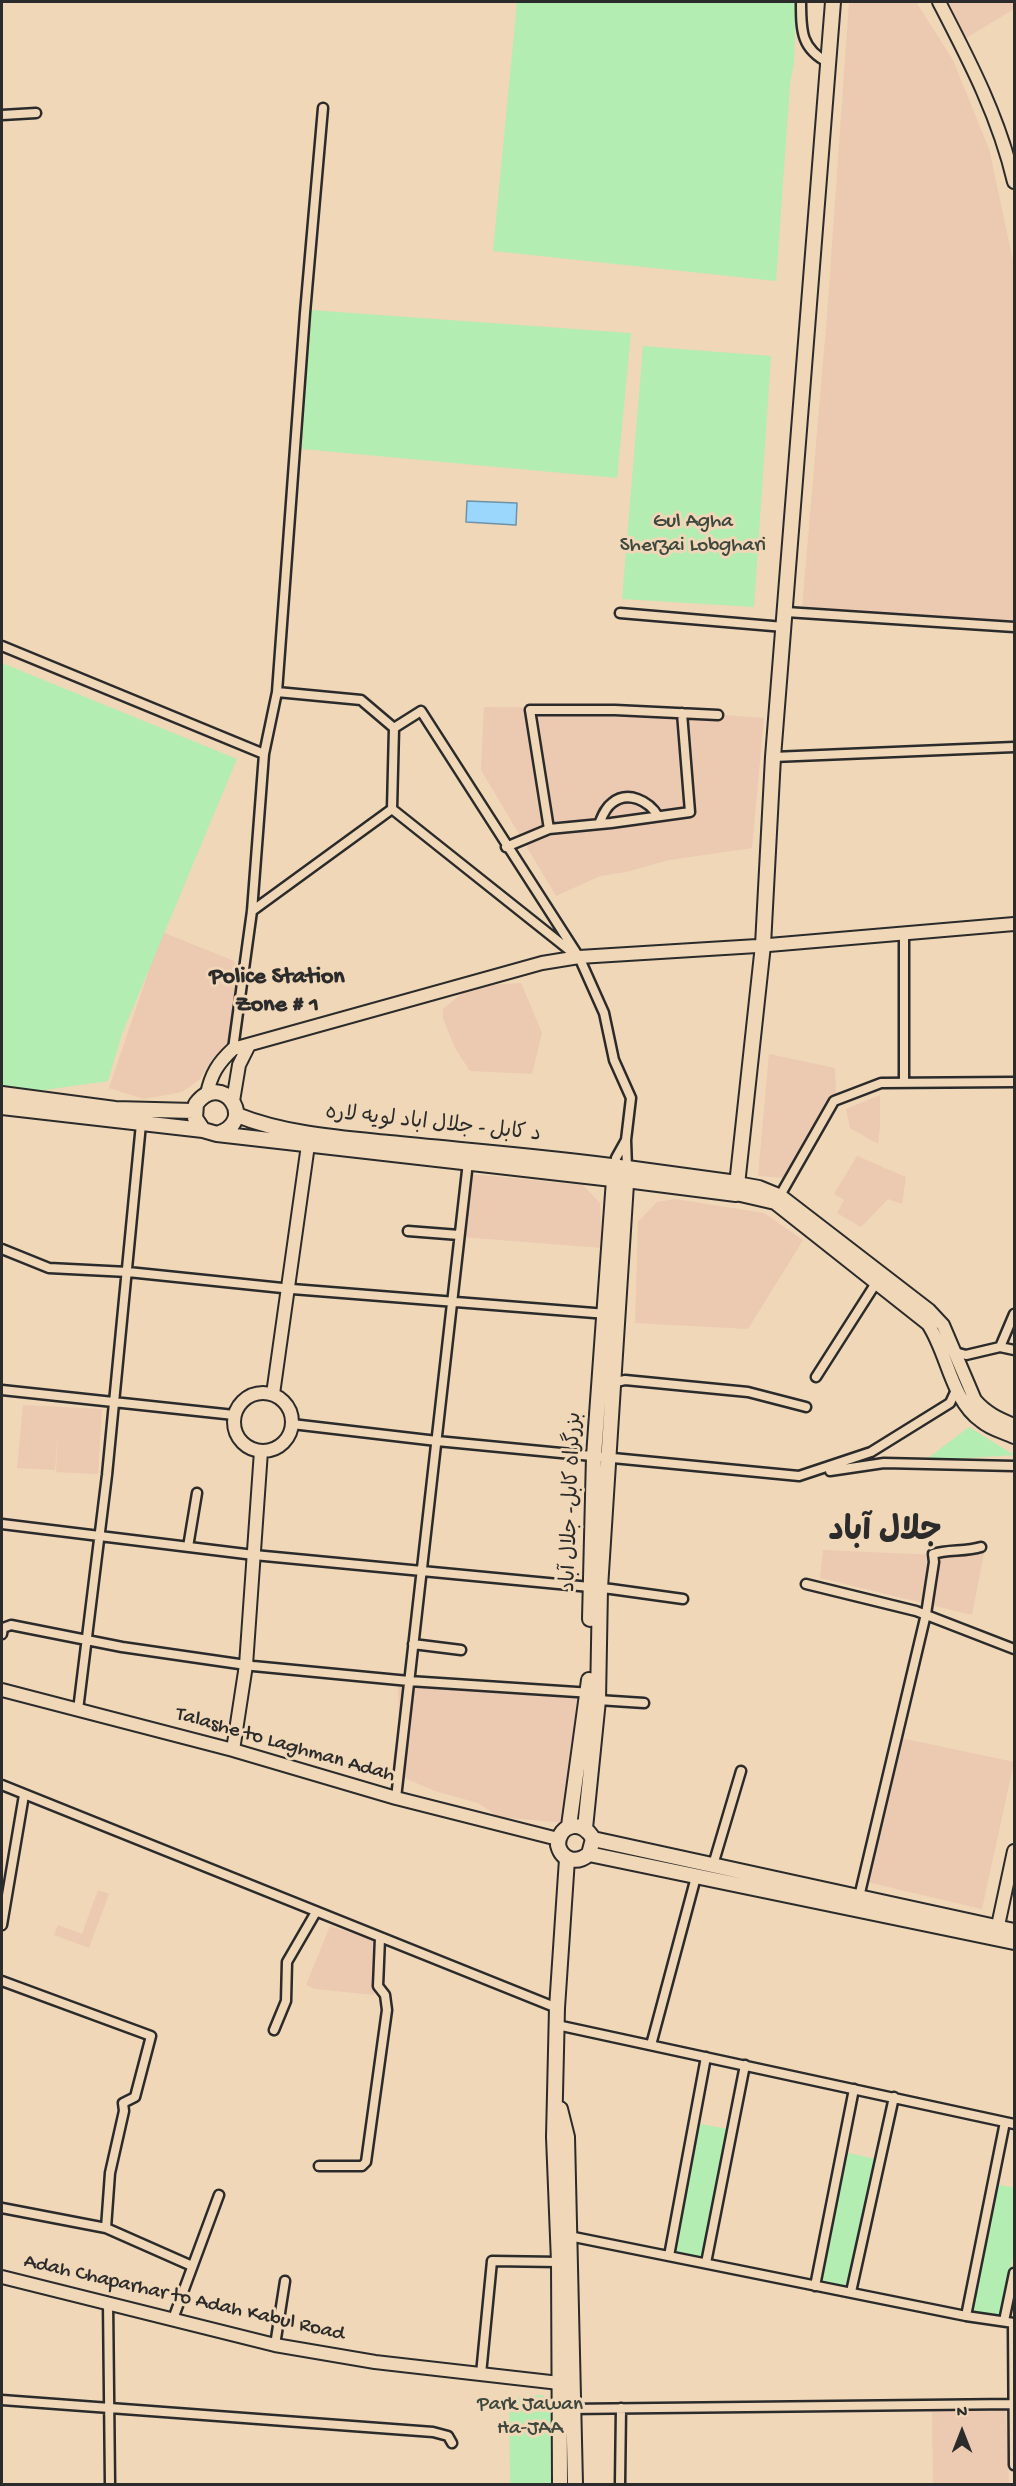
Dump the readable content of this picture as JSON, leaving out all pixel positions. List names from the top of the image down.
{
  "streets": {
    "main road": [
      "د کابل - جلال اباد لویه لاره",
      "بزرگراه کابل- جلال آباد",
      "Talashe to Laghman Adah",
      "Adah Chaparhar to Adah Kabul Road"
    ]
  },
  "crossings": [
    ["د کابل - جلال اباد لویه لاره", "بزرگراه کابل- جلال آباد"],
    ["بزرگراه کابل- جلال آباد", "Talashe to Laghman Adah"]
  ],
  "districts": ["Police Station Zone # 1", "جلال آباد"],
  "parks": ["Gul Agha Sherzai Lobghari", "Park Jawan Ha-JAA"],
  "north": "top"
}
